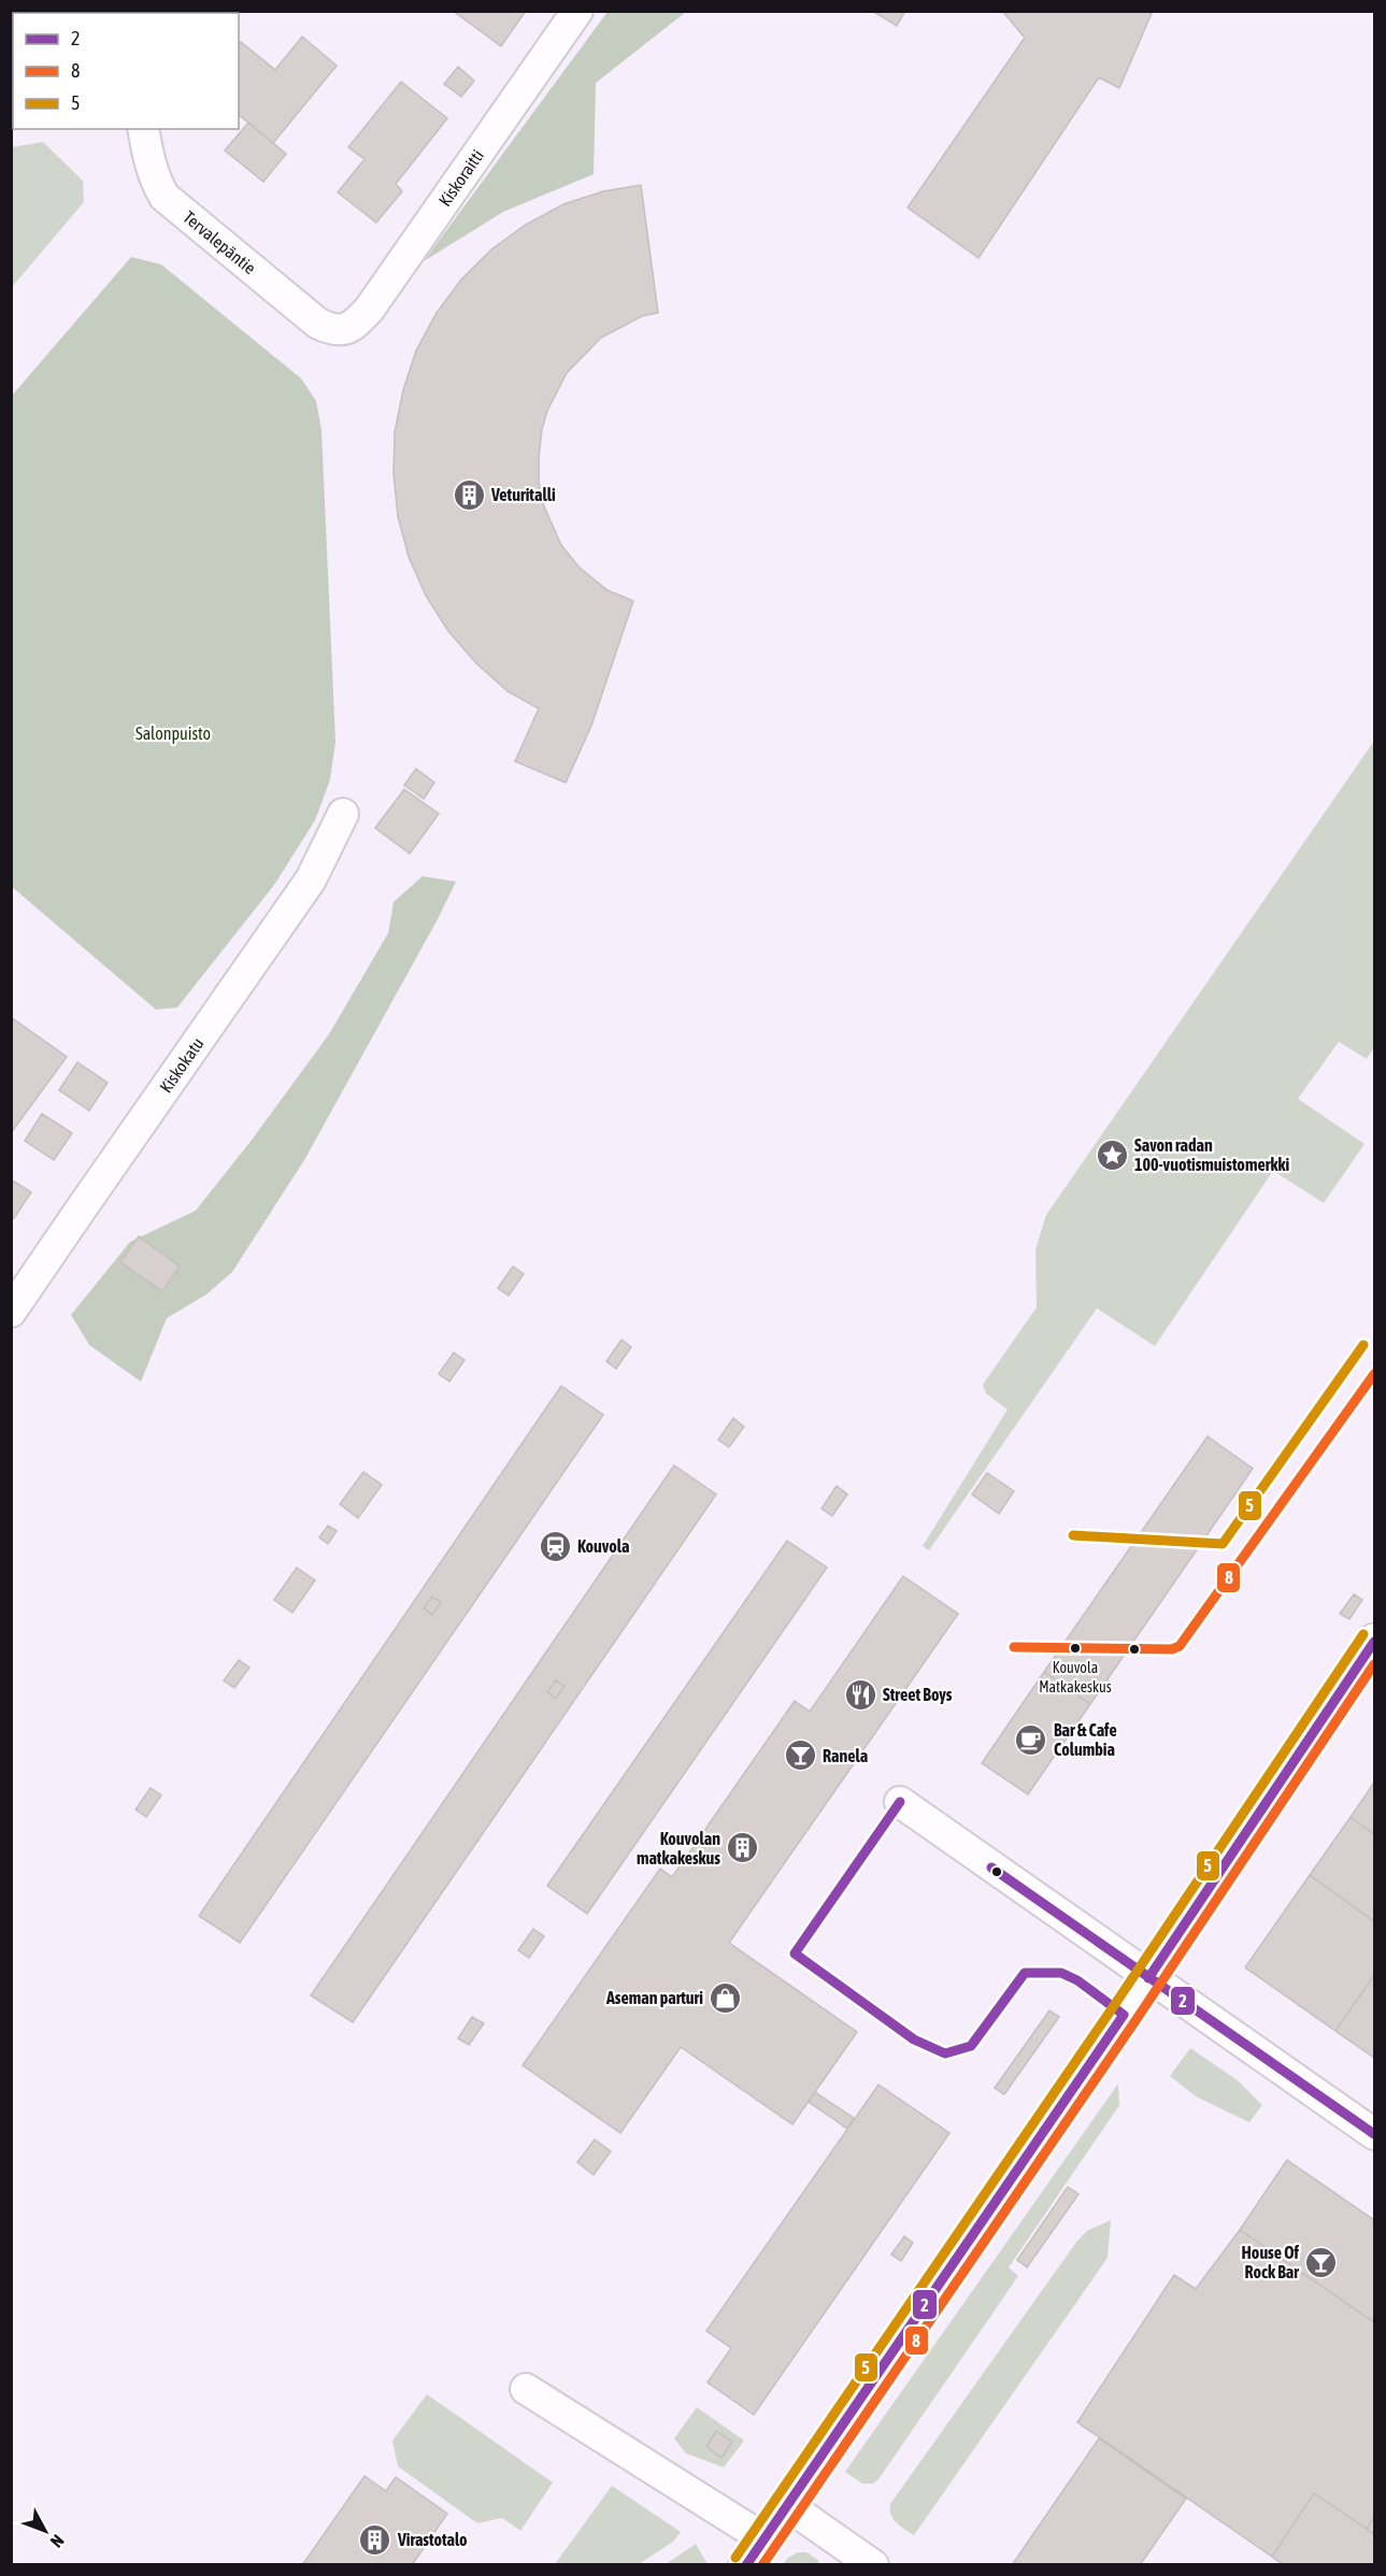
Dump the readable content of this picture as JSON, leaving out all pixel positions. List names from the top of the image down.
{
  "streets": {
    "street": ["Kiskoraitti", "Tervalepäntie", "Kiskokatu"]
  },
  "crossings": [
    ["Kiskoraitti", "Tervalepäntie"]
  ],
  "parks": ["Salonpuisto"],
  "places": {
    "building": ["Veturitalli", "Kouvolan matkakeskus", "Virastotalo"],
    "place": ["Savon radan 100-vuotismuistomerkki"],
    "station": ["Kouvola"],
    "other": ["Kouvola Matkakeskus"],
    "restaurant": ["Street Boys"],
    "cafe": ["Bar & Cafe Columbia"],
    "bar": ["Ranela", "House Of Rock Bar"],
    "shop": ["Aseman parturi"]
  },
  "lines": ["transit line 5", "transit line 8", "transit line 2"],
  "legend": ["2", "8", "5"],
  "north": "bottom right"
}
